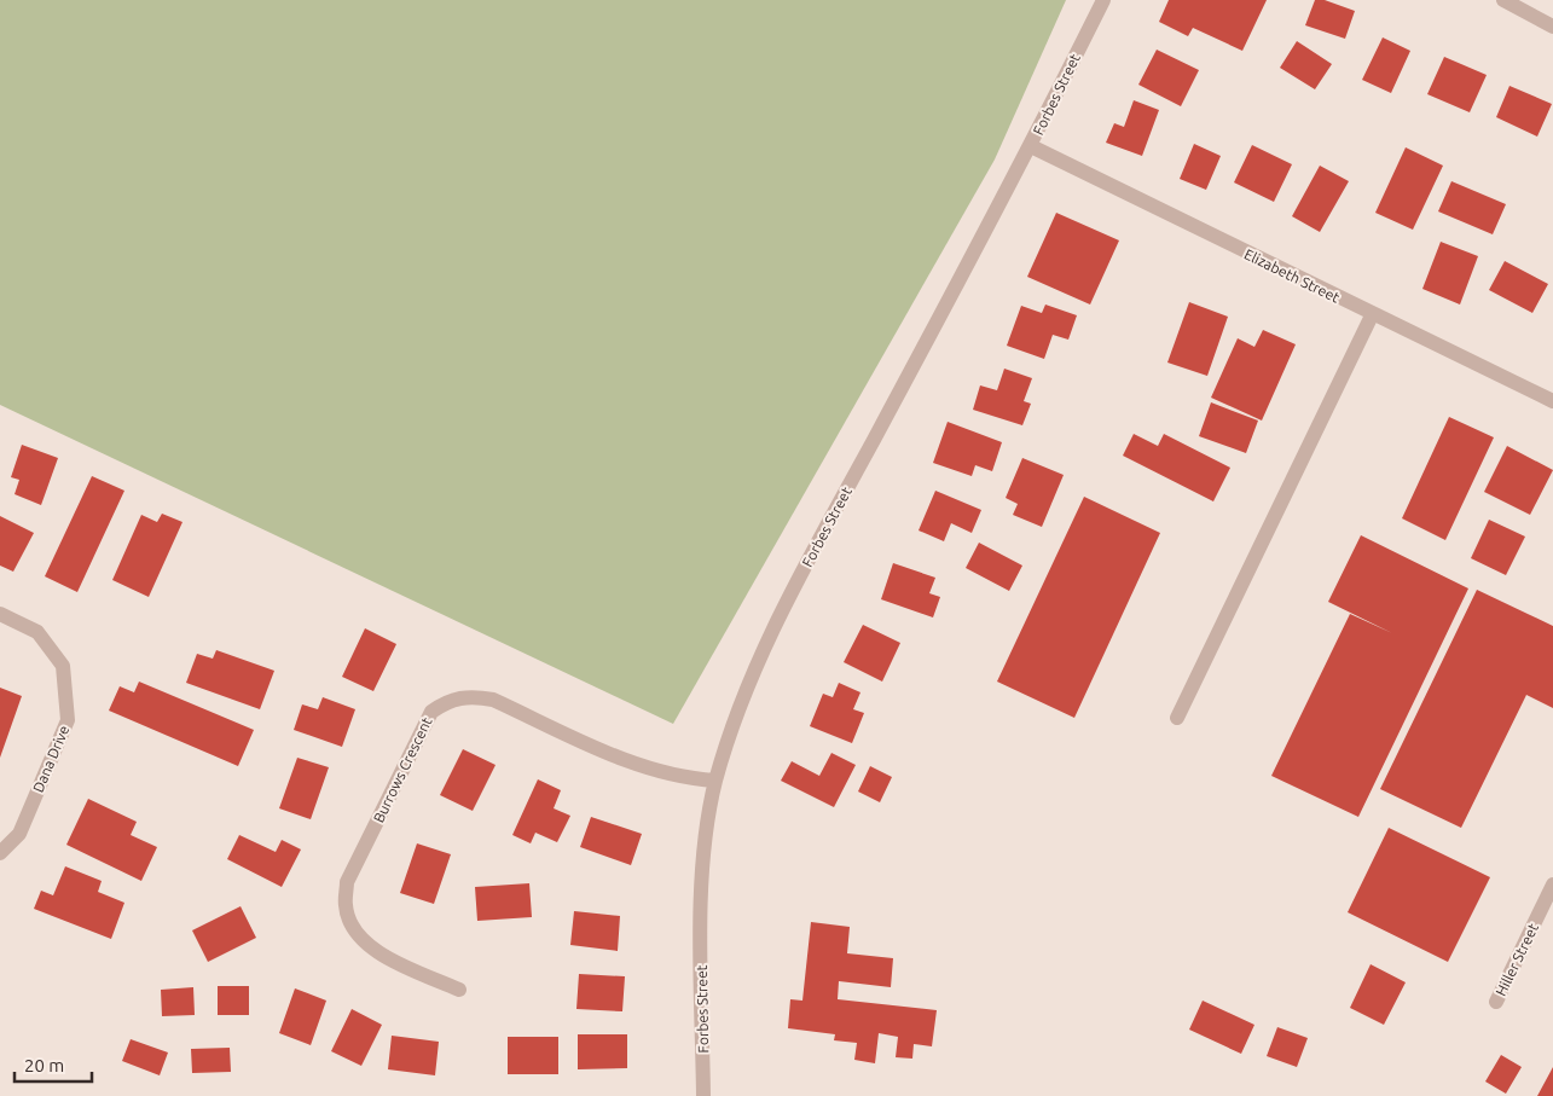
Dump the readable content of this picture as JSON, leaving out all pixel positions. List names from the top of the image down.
{
  "streets": {
    "street": [
      "Forbes Street",
      "Elizabeth Street",
      "Dana Drive",
      "Burrows Crescent",
      "Hiller Street"
    ]
  },
  "crossings": [
    ["Forbes Street", "Elizabeth Street"],
    ["Forbes Street", "Burrows Crescent"]
  ],
  "scale_bar": "20 m"
}
